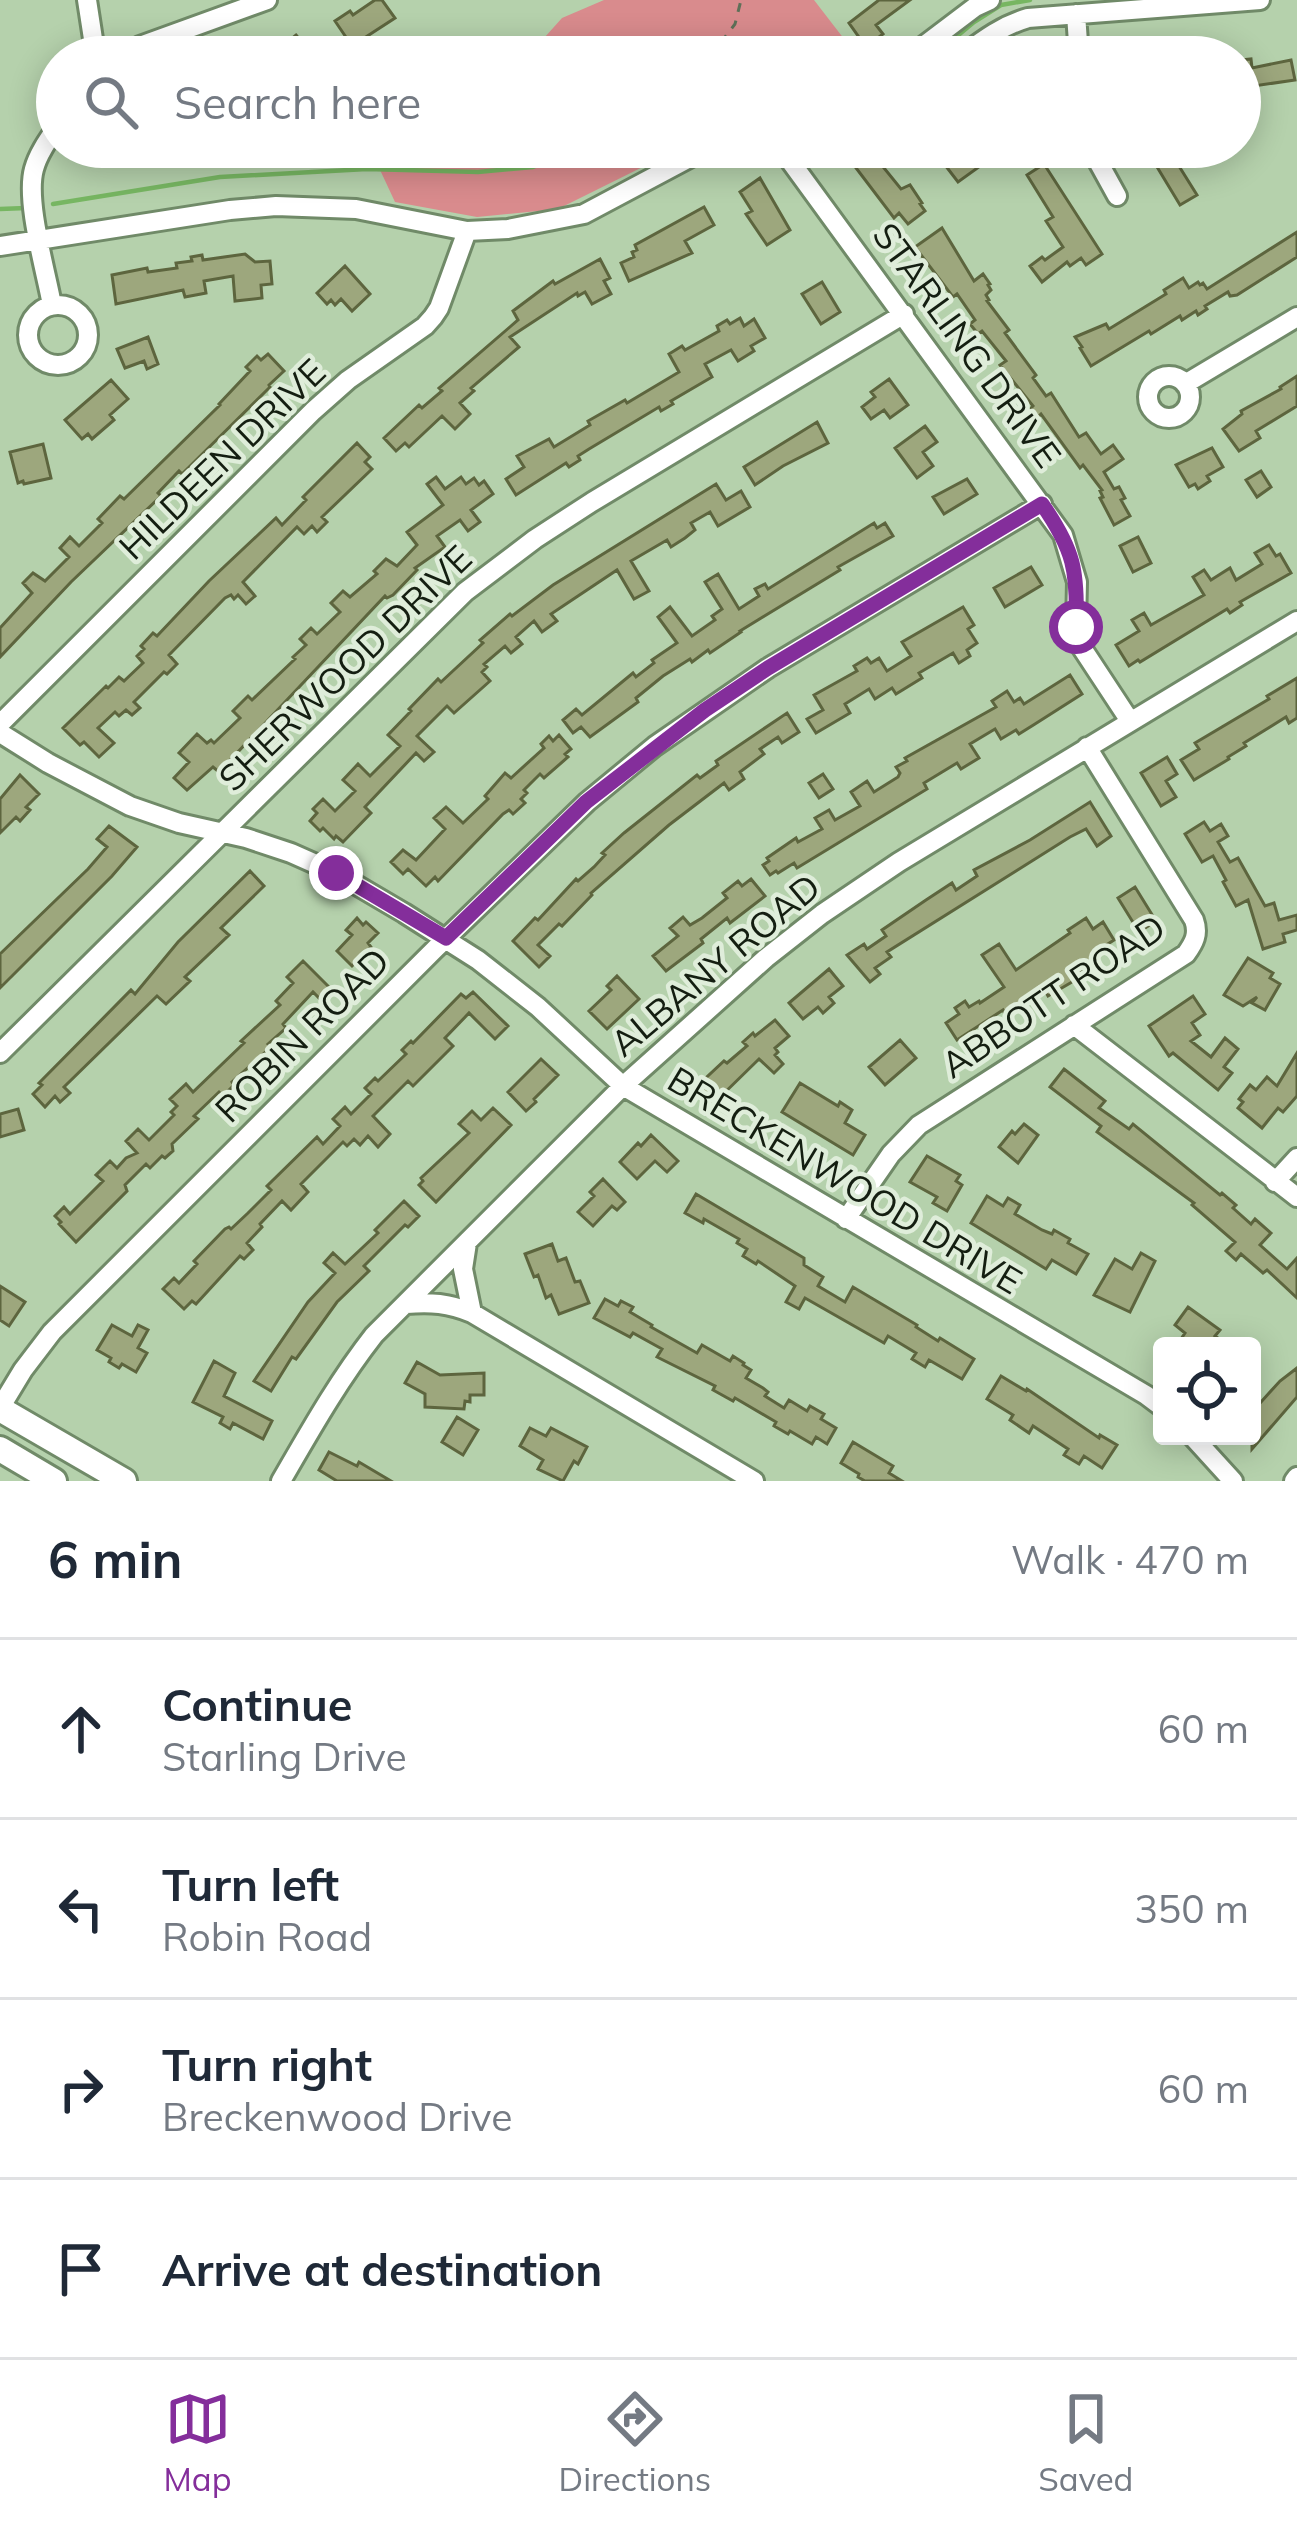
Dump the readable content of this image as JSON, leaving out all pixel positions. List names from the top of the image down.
{
  "streets": {
    "street": [
      "STARLING DRIVE",
      "HILDEEN DRIVE",
      "SHERWOOD DRIVE",
      "ALBANY ROAD",
      "ABBOTT ROAD",
      "ROBIN ROAD",
      "BRECKENWOOD DRIVE"
    ]
  },
  "crossings": [
    ["STARLING DRIVE", "SHERWOOD DRIVE"],
    ["STARLING DRIVE", "ALBANY ROAD"],
    ["STARLING DRIVE", "ROBIN ROAD"],
    ["SHERWOOD DRIVE", "BRECKENWOOD DRIVE"],
    ["ALBANY ROAD", "ABBOTT ROAD"],
    ["ALBANY ROAD", "BRECKENWOOD DRIVE"],
    ["ABBOTT ROAD", "BRECKENWOOD DRIVE"],
    ["ROBIN ROAD", "BRECKENWOOD DRIVE"]
  ],
  "page": {
    "search": "Search here",
    "heading": ["6 min", "Walk · 470 m"],
    "list": [
      ["Continue", "Starling Drive", "60 m"],
      ["Turn left", "Robin Road", "350 m"],
      ["Turn right", "Breckenwood Drive", "60 m"],
      "Arrive at destination"
    ],
    "nav": ["Map", "Directions", "Saved"]
  }
}
